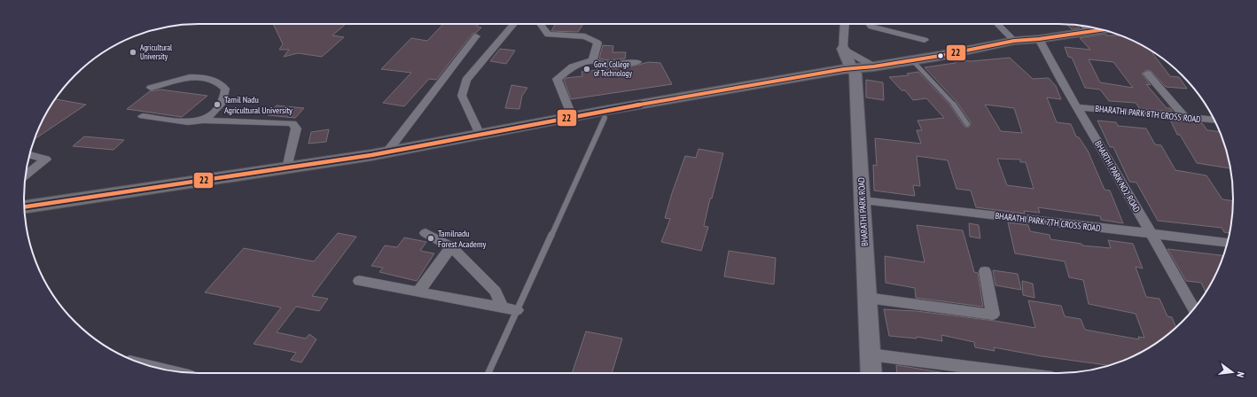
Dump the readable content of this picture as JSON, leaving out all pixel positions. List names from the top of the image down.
{
  "streets": {
    "main road": ["BHARATHI PARK ROAD"],
    "street": ["BHARATHI PARK 8TH CROSS ROAD", "BHARTHI PARK NO2 ROAD", "BHARATHI PARK 7TH CROSS ROAD"]
  },
  "crossings": [
    ["BHARATHI PARK 8TH CROSS ROAD", "BHARTHI PARK NO2 ROAD"],
    ["BHARTHI PARK NO2 ROAD", "BHARATHI PARK 7TH CROSS ROAD"],
    ["BHARATHI PARK ROAD", "BHARATHI PARK 7TH CROSS ROAD"]
  ],
  "places": [
    "Agricultural University",
    "Govt. College of Technology",
    "Tamil Nadu Agricultural University",
    "Tamilnadu Forest Academy"
  ],
  "lines": ["transit line 22"],
  "north": "right"
}
